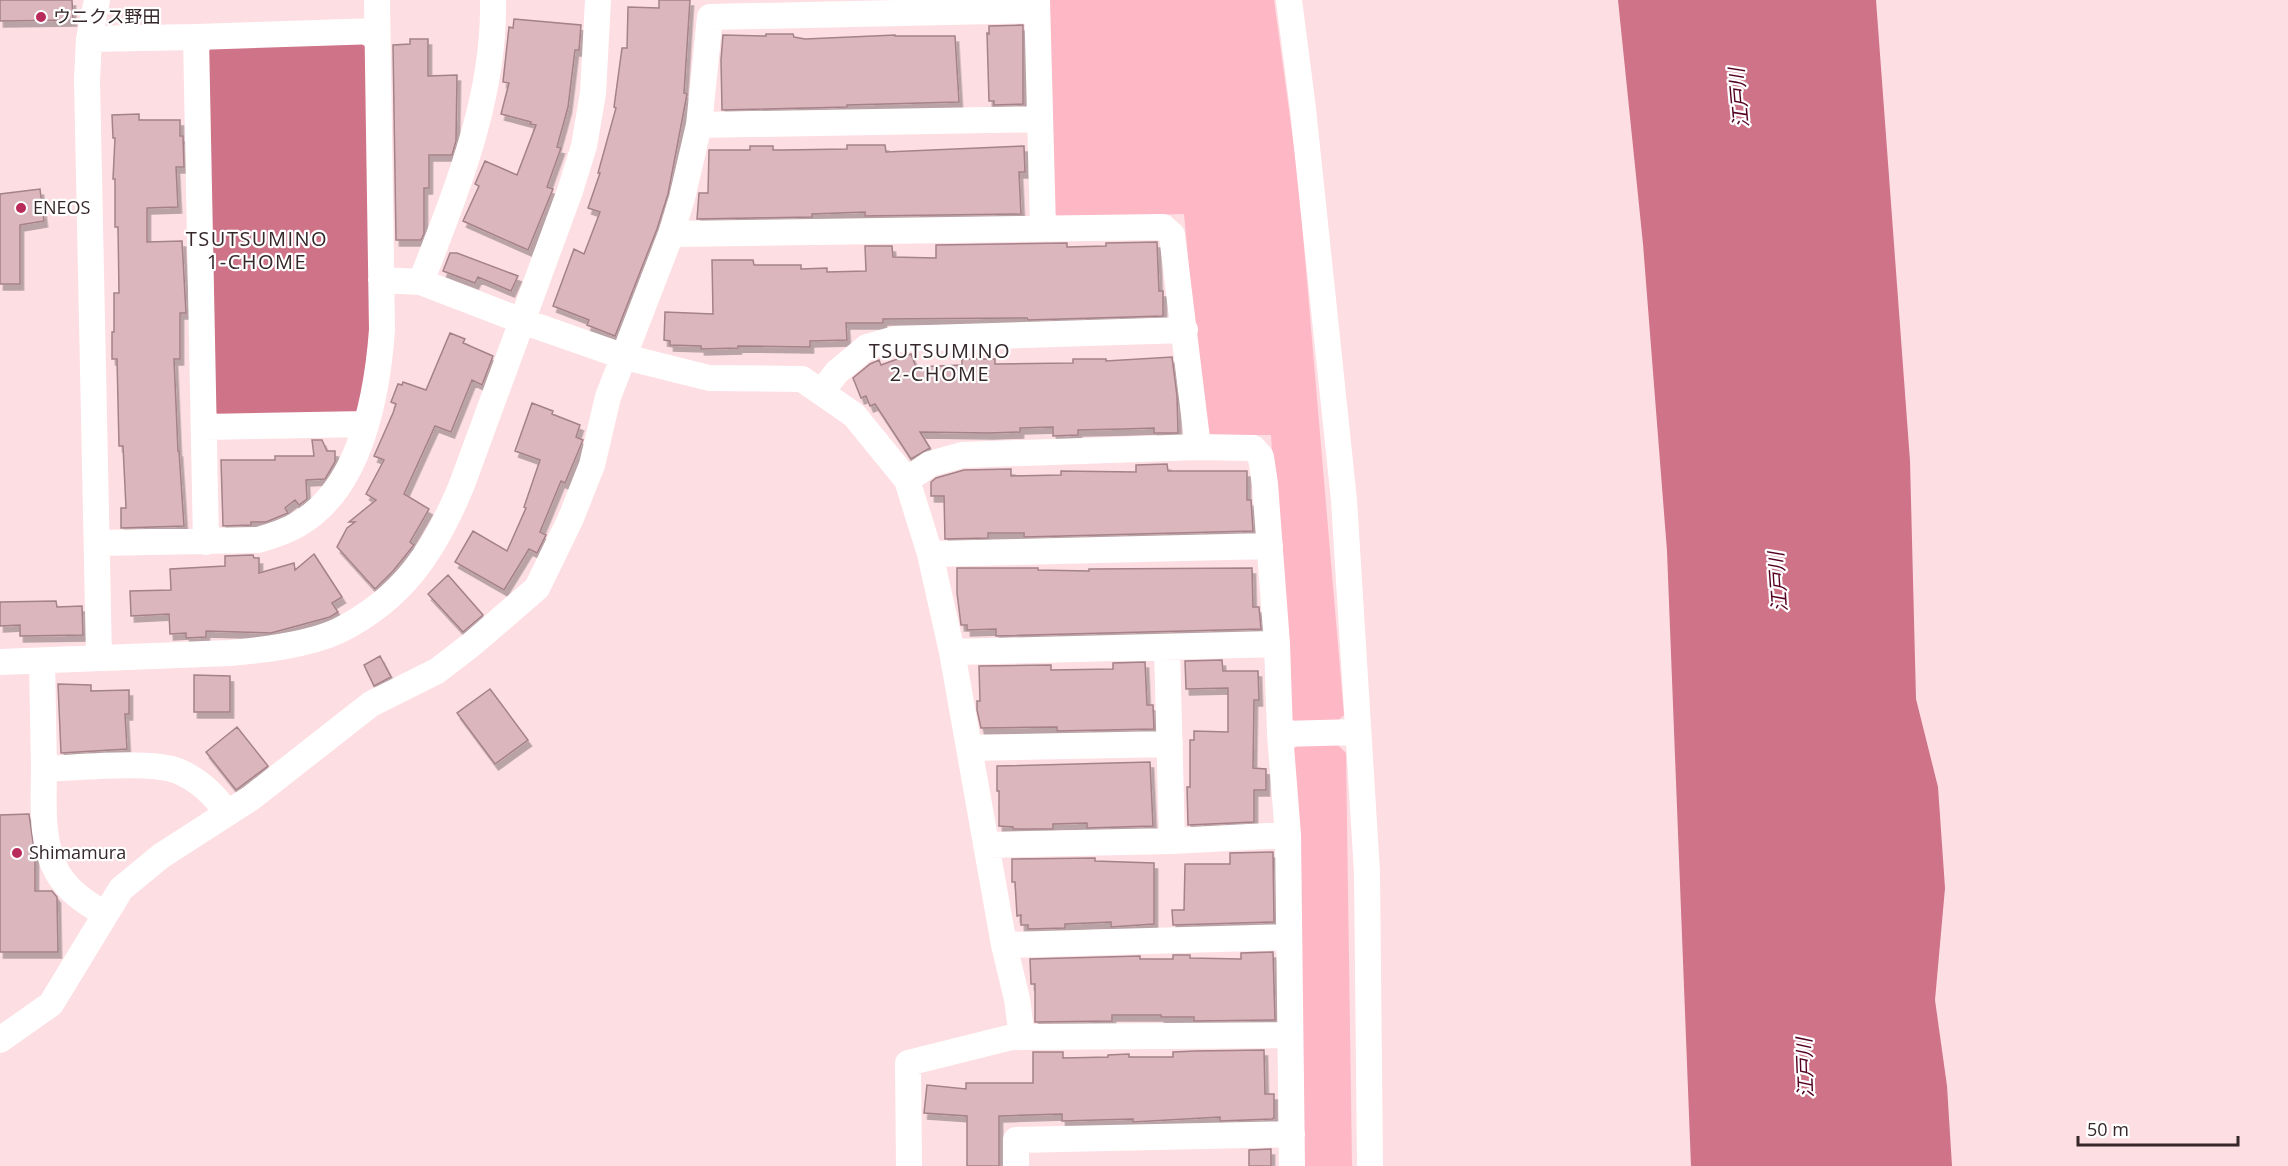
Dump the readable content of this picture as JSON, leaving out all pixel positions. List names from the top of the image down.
{
  "districts": ["TSUTSUMINO 1-CHOME", "TSUTSUMINO 2-CHOME"],
  "water": ["江戸川"],
  "places": ["ウニクス野田", "ENEOS", "Shimamura"],
  "scale_bar": "50 m"
}
